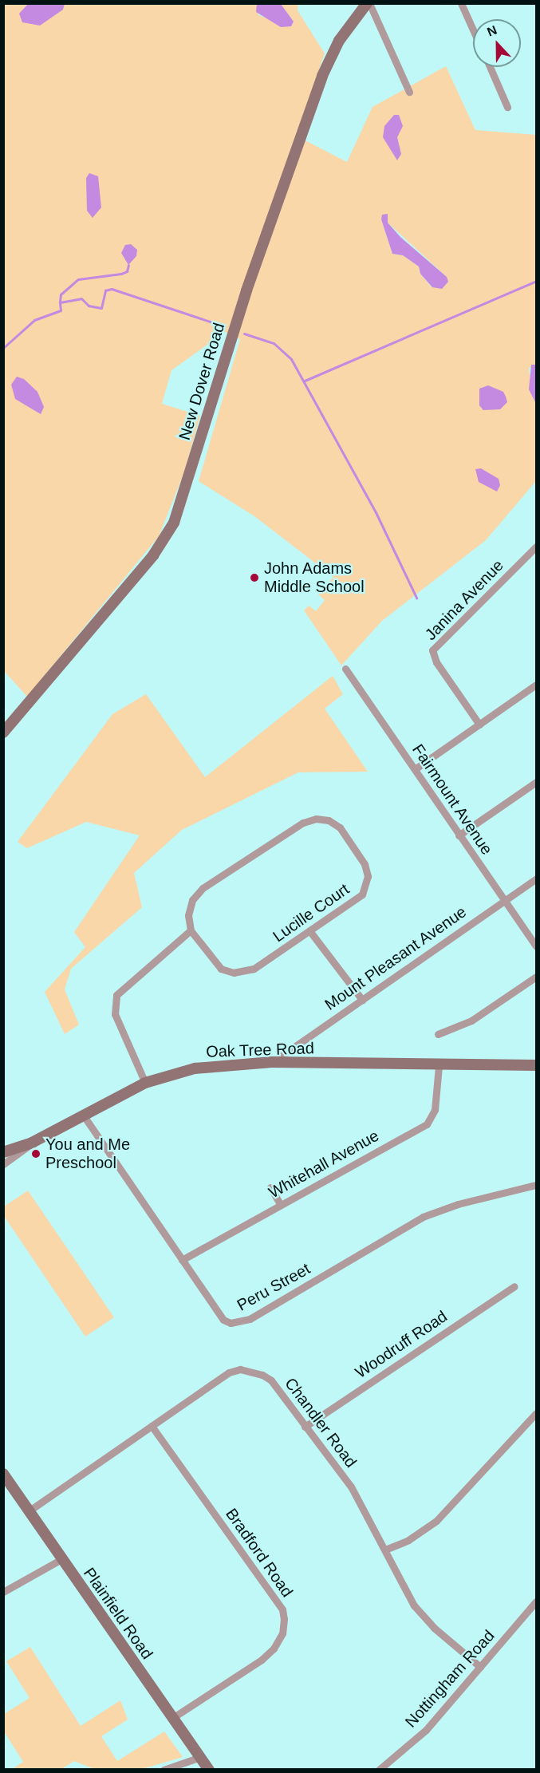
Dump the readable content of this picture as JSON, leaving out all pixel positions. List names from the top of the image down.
{
  "streets": {
    "street": [
      "New Dover Road",
      "Janina Avenue",
      "Fairmount Avenue",
      "Lucille Court",
      "Mount Pleasant Avenue",
      "Oak Tree Road",
      "Whitehall Avenue",
      "Peru Street",
      "Woodruff Road",
      "Chandler Road",
      "Bradford Road",
      "Plainfield Road",
      "Nottingham Road"
    ]
  },
  "crossings": [
    ["Fairmount Avenue", "Mount Pleasant Avenue"],
    ["Mount Pleasant Avenue", "Oak Tree Road"],
    ["Oak Tree Road", "Whitehall Avenue"],
    ["Oak Tree Road", "Peru Street"],
    ["Whitehall Avenue", "Peru Street"],
    ["Woodruff Road", "Chandler Road"],
    ["Chandler Road", "Bradford Road"],
    ["Chandler Road", "Plainfield Road"],
    ["Chandler Road", "Nottingham Road"],
    ["Bradford Road", "Plainfield Road"]
  ],
  "places": ["John Adams Middle School", "You and Me Preschool"],
  "north": "top"
}
